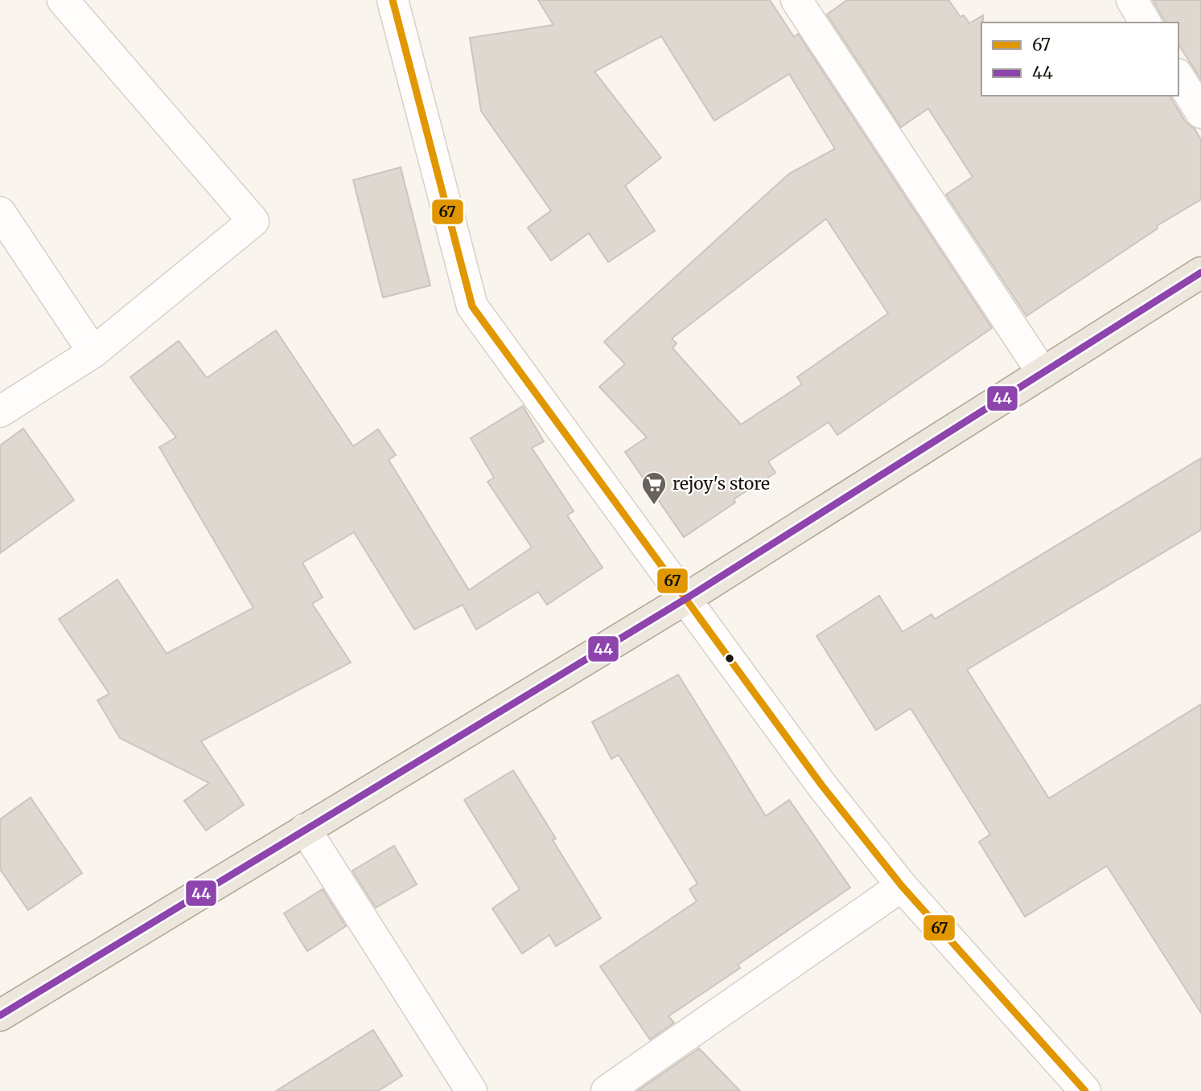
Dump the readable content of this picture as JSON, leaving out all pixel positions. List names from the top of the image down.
{
  "places": {
    "supermarket": ["rejoy's store"]
  },
  "lines": ["transit line 67", "transit line 44"],
  "legend": ["67", "44"]
}
